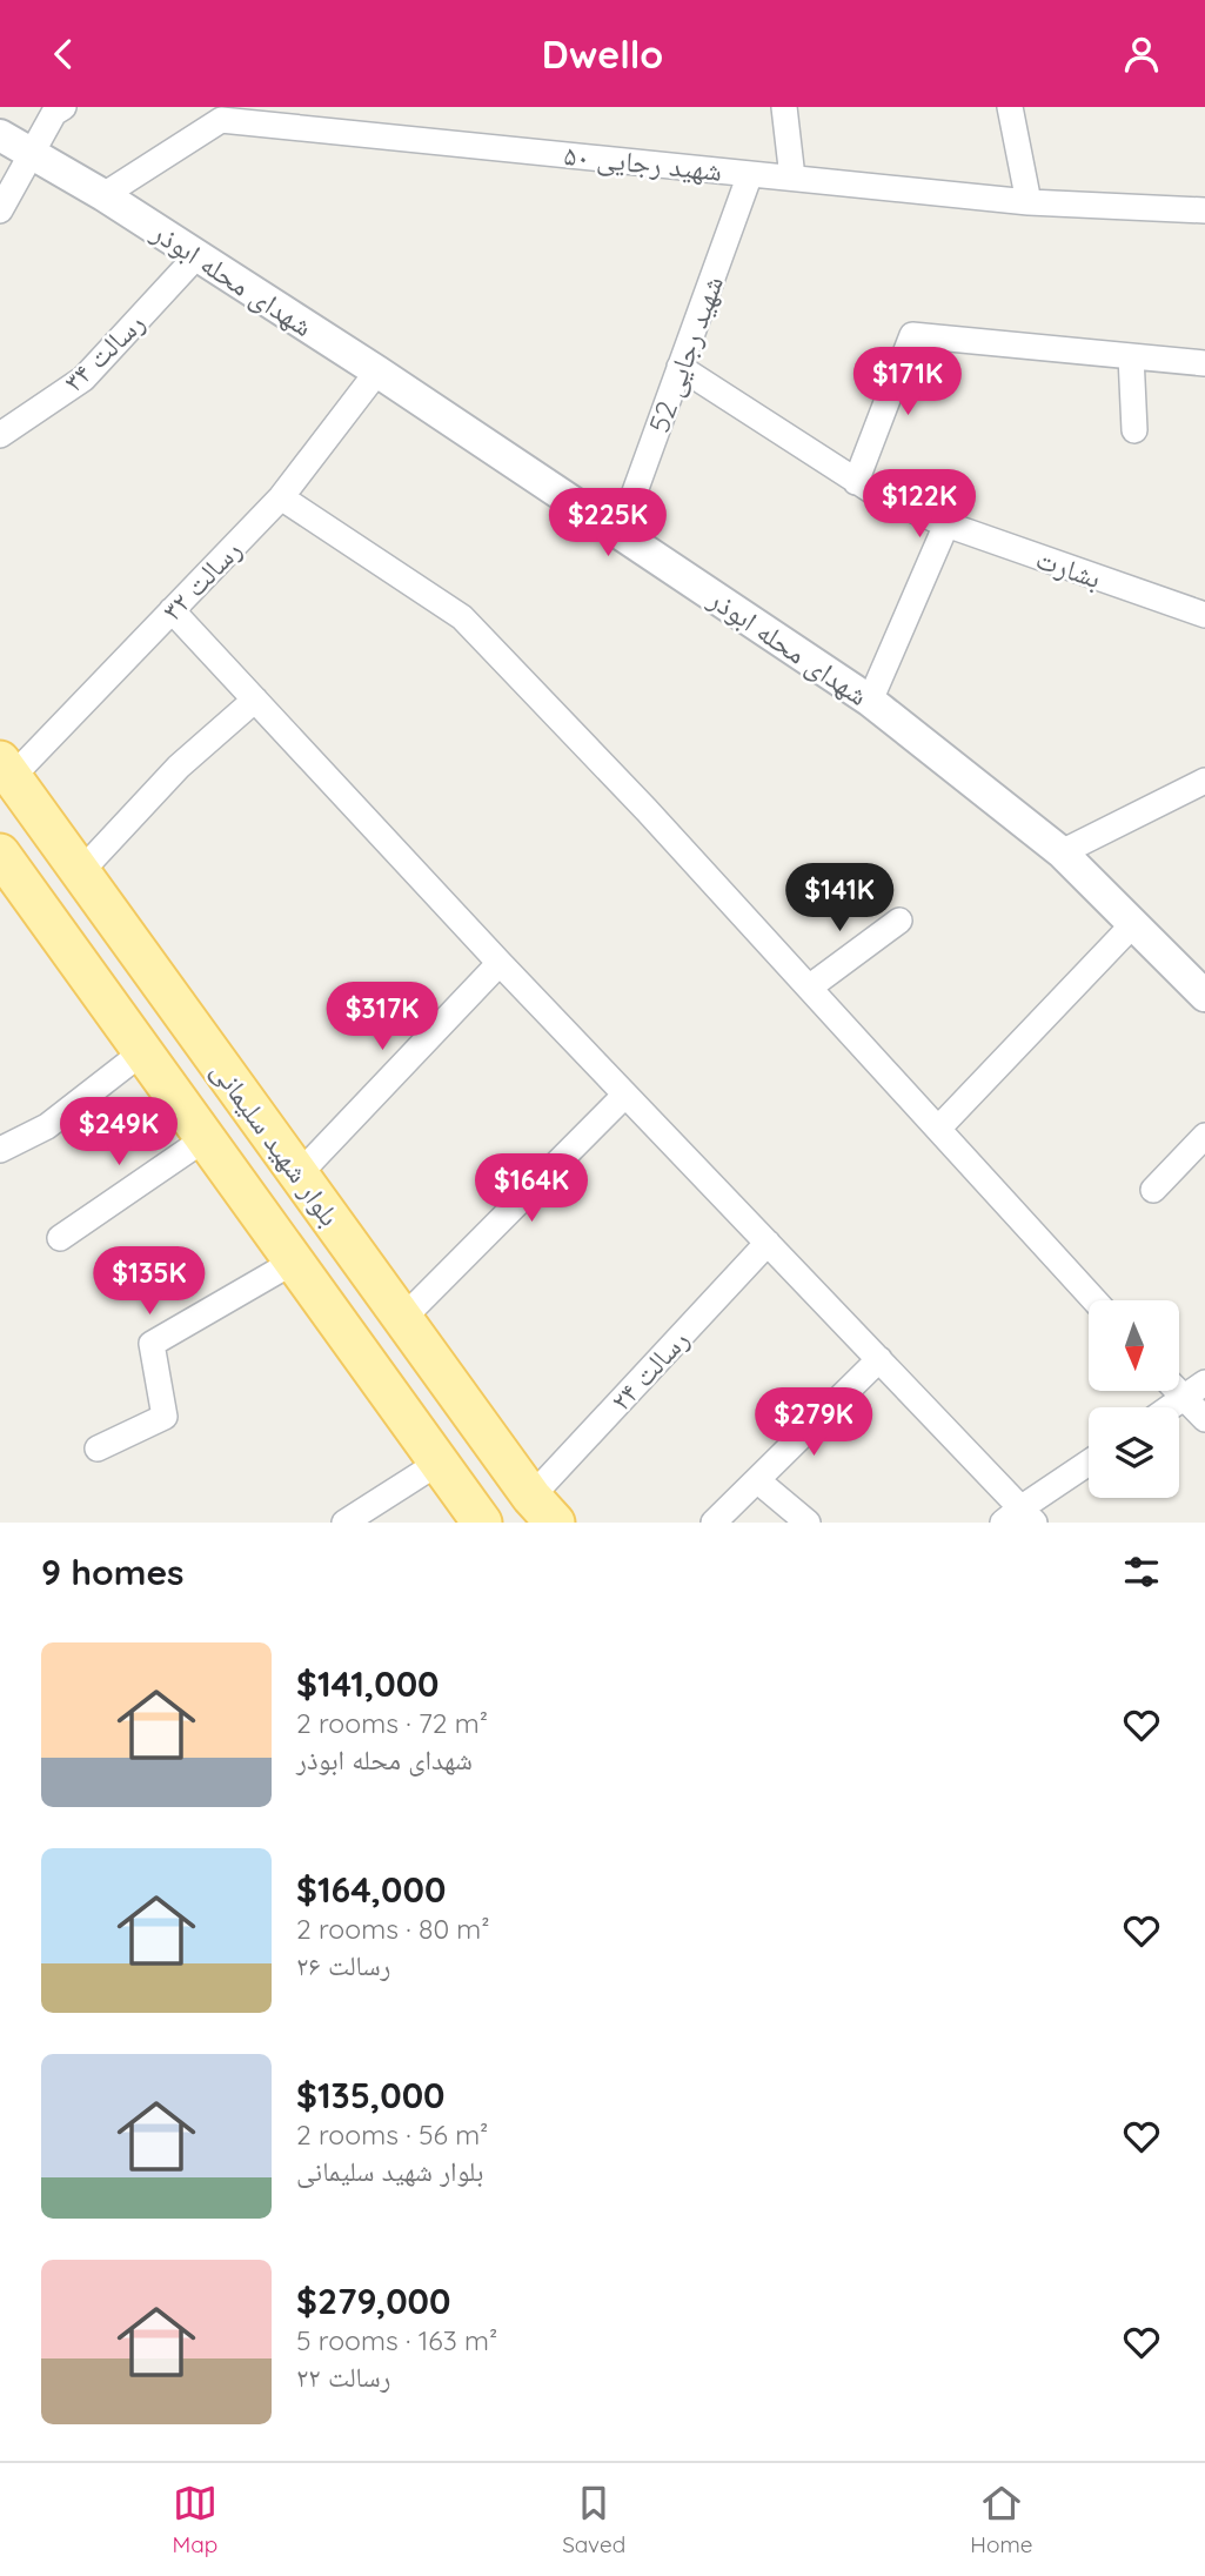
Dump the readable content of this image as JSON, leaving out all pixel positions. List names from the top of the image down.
{
  "streets": {
    "main road": ["بلوار شهید سلیمانی"],
    "street": [
      "شهید رجایی ۵۰",
      "شهدای محله ابوذر",
      "رسالت ۳۴",
      "شهید رجایی 52",
      "بشارت",
      "رسالت ۳۲",
      "رسالت ۲۴"
    ]
  },
  "crossings": [
    ["شهید رجایی ۵۰", "شهدای محله ابوذر"],
    ["شهید رجایی ۵۰", "شهید رجایی 52"],
    ["شهدای محله ابوذر", "رسالت ۳۴"],
    ["شهدای محله ابوذر", "شهید رجایی 52"],
    ["شهدای محله ابوذر", "رسالت ۳۲"],
    ["شهید رجایی 52", "بشارت"],
    ["رسالت ۳۲", "بلوار شهید سلیمانی"],
    ["بلوار شهید سلیمانی", "رسالت ۲۴"]
  ],
  "north": "bottom",
  "page": {
    "header": "Dwello",
    "price": [
      "$171K",
      "$122K",
      "$225K",
      "$141K",
      "$317K",
      "$249K",
      "$164K",
      "$135K",
      "$279K"
    ],
    "heading": "9 homes",
    "list": [
      {
        "name": "$141,000",
        "note": "2 rooms · 72 m² · شهدای محله ابوذر"
      },
      {
        "name": "$164,000",
        "note": "2 rooms · 80 m² · رسالت ۲۶"
      },
      {
        "name": "$135,000",
        "note": "2 rooms · 56 m² · بلوار شهید سلیمانی"
      },
      {
        "name": "$279,000",
        "note": "5 rooms · 163 m² · رسالت ۲۲"
      }
    ],
    "tabs": ["Map", "Saved", "Home"]
  }
}
